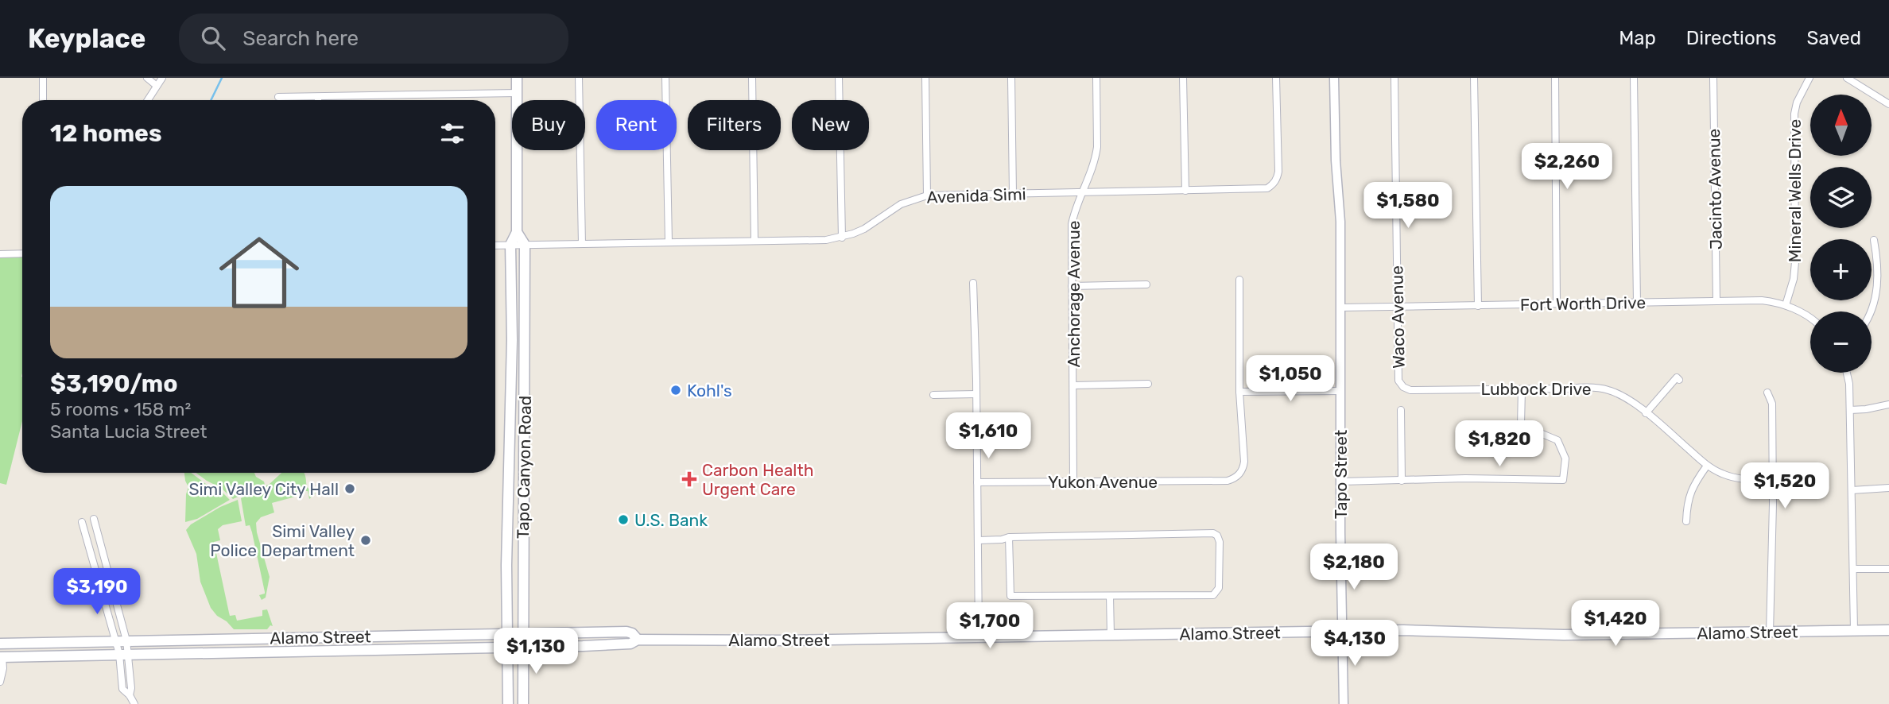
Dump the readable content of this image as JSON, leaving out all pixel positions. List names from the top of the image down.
{
  "streets": {
    "main road": ["Tapo Canyon Road", "Alamo Street"],
    "street": [
      "Jacinto Avenue",
      "Mineral Wells Drive",
      "Avenida Simi",
      "Anchorage Avenue",
      "Fort Worth Drive",
      "Waco Avenue",
      "Lubbock Drive",
      "Tapo Street",
      "Yukon Avenue"
    ]
  },
  "crossings": [
    ["Jacinto Avenue", "Fort Worth Drive"],
    ["Mineral Wells Drive", "Fort Worth Drive"],
    ["Avenida Simi", "Anchorage Avenue"],
    ["Avenida Simi", "Tapo Canyon Road"],
    ["Anchorage Avenue", "Yukon Avenue"],
    ["Fort Worth Drive", "Waco Avenue"],
    ["Fort Worth Drive", "Tapo Street"],
    ["Waco Avenue", "Lubbock Drive"],
    ["Tapo Canyon Road", "Alamo Street"],
    ["Tapo Street", "Alamo Street"]
  ],
  "places": {
    "other": [
      "Kohl's",
      "Simi Valley City Hall",
      "U.S. Bank",
      "Simi Valley Police Department"
    ],
    "health": ["Carbon Health Urgent Care"]
  },
  "north": "top",
  "page": {
    "header": "Keyplace",
    "search": "Search here",
    "nav": ["Map", "Directions", "Saved"],
    "map_buttons": ["+", "−"],
    "chip": [
      "Buy",
      "Rent",
      "Filters",
      "New"
    ],
    "heading": "12 homes",
    "price": [
      "$2,260",
      "$1,580",
      "$1,050",
      "$1,610",
      "$1,820",
      "$1,520",
      "$2,180",
      "$3,190",
      "$1,420",
      "$1,700",
      "$4,130",
      "$1,130"
    ],
    "list": [
      {
        "name": "$3,190/mo",
        "note": "5 rooms · 158 m² · Santa Lucia Street"
      }
    ]
  }
}
